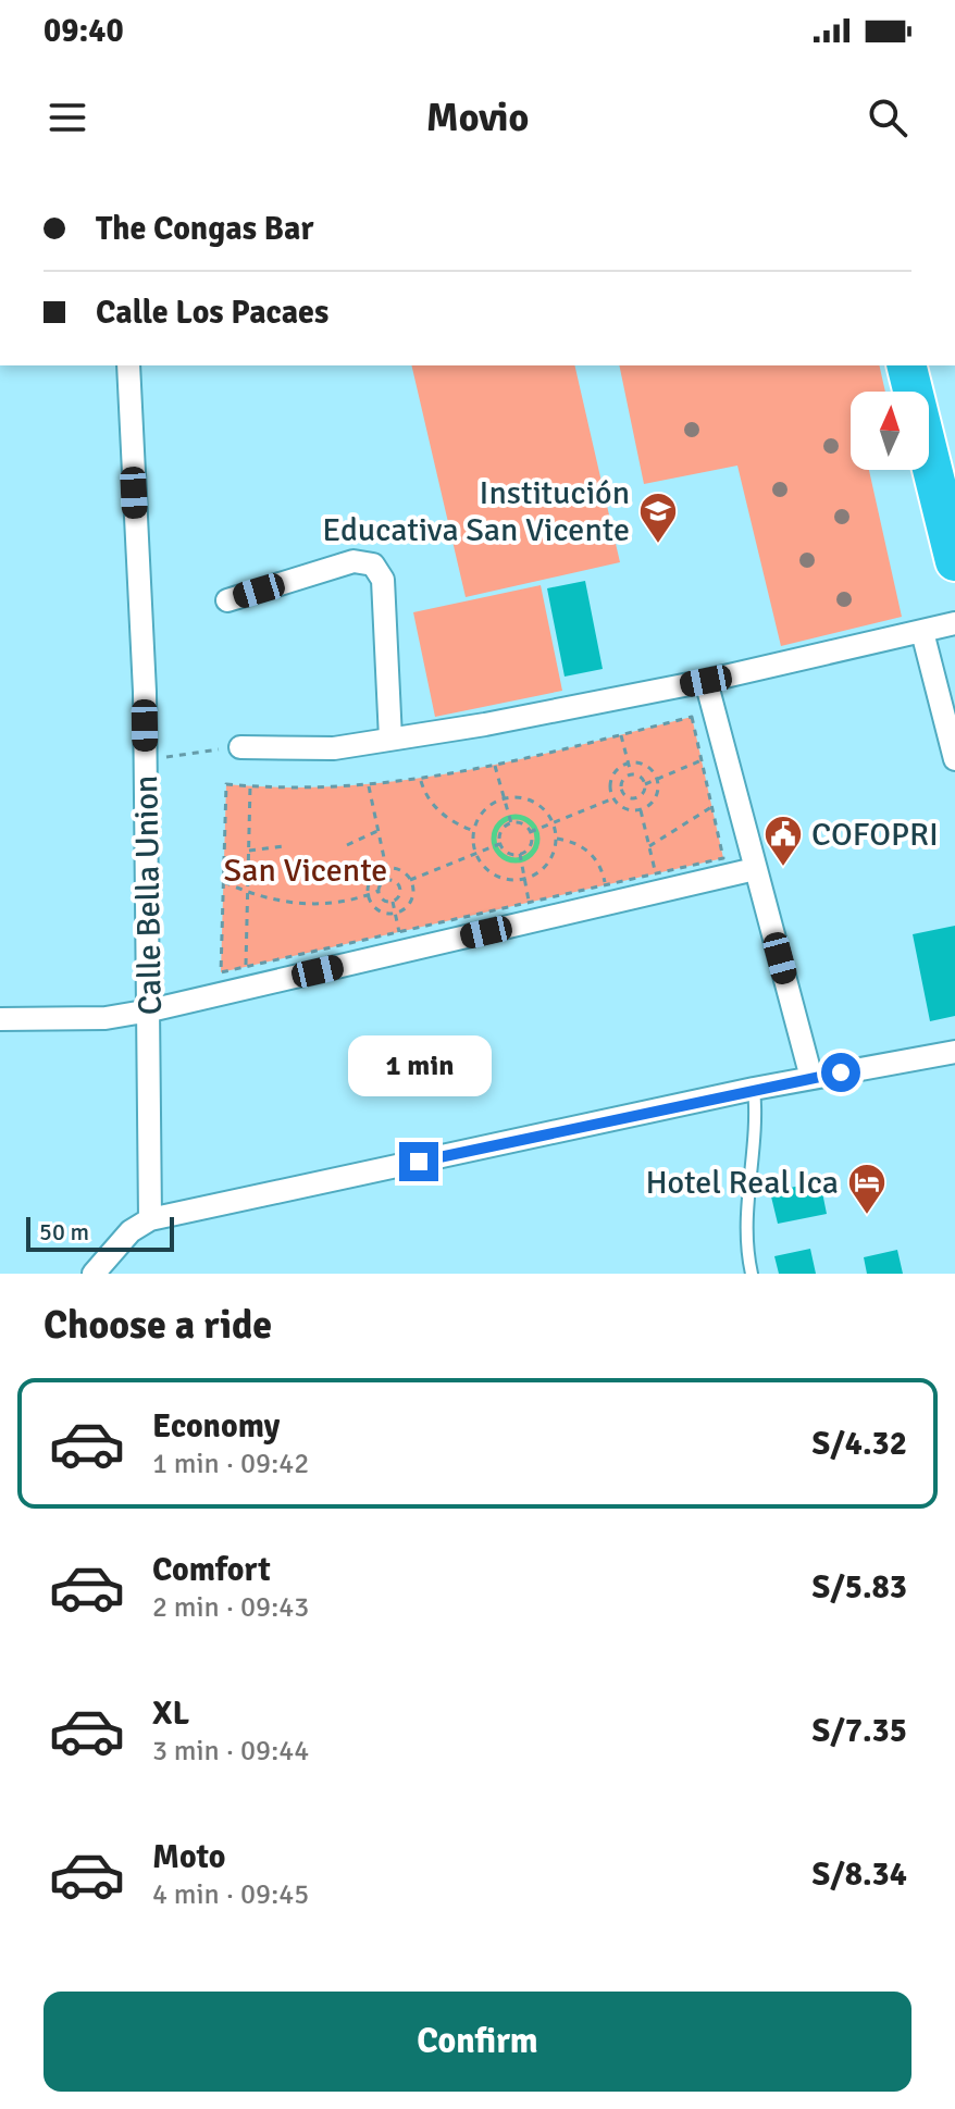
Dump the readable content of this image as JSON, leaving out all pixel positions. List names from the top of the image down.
{
  "streets": {
    "street": ["Calle Bella Union"]
  },
  "parks": ["San Vicente"],
  "places": {
    "school or university": ["Institución Educativa San Vicente"],
    "public building": ["COFOPRI"],
    "hotel": ["Hotel Real Ica"]
  },
  "scale_bar": "50 m",
  "north": "top",
  "page": {
    "status": "09:40",
    "header": "Movio",
    "banner": ["The Congas Bar", "Calle Los Pacaes"],
    "bubble": "1 min",
    "scale": "50 m",
    "heading": "Choose a ride",
    "list": [
      {
        "name": "Economy",
        "note": "1 min · 09:42",
        "value": "S/4.32"
      },
      {
        "name": "Comfort",
        "note": "2 min · 09:43",
        "value": "S/5.83"
      },
      {
        "name": "XL",
        "note": "3 min · 09:44",
        "value": "S/7.35"
      },
      {
        "name": "Moto",
        "note": "4 min · 09:45",
        "value": "S/8.34"
      }
    ],
    "buttons": "Confirm"
  }
}
